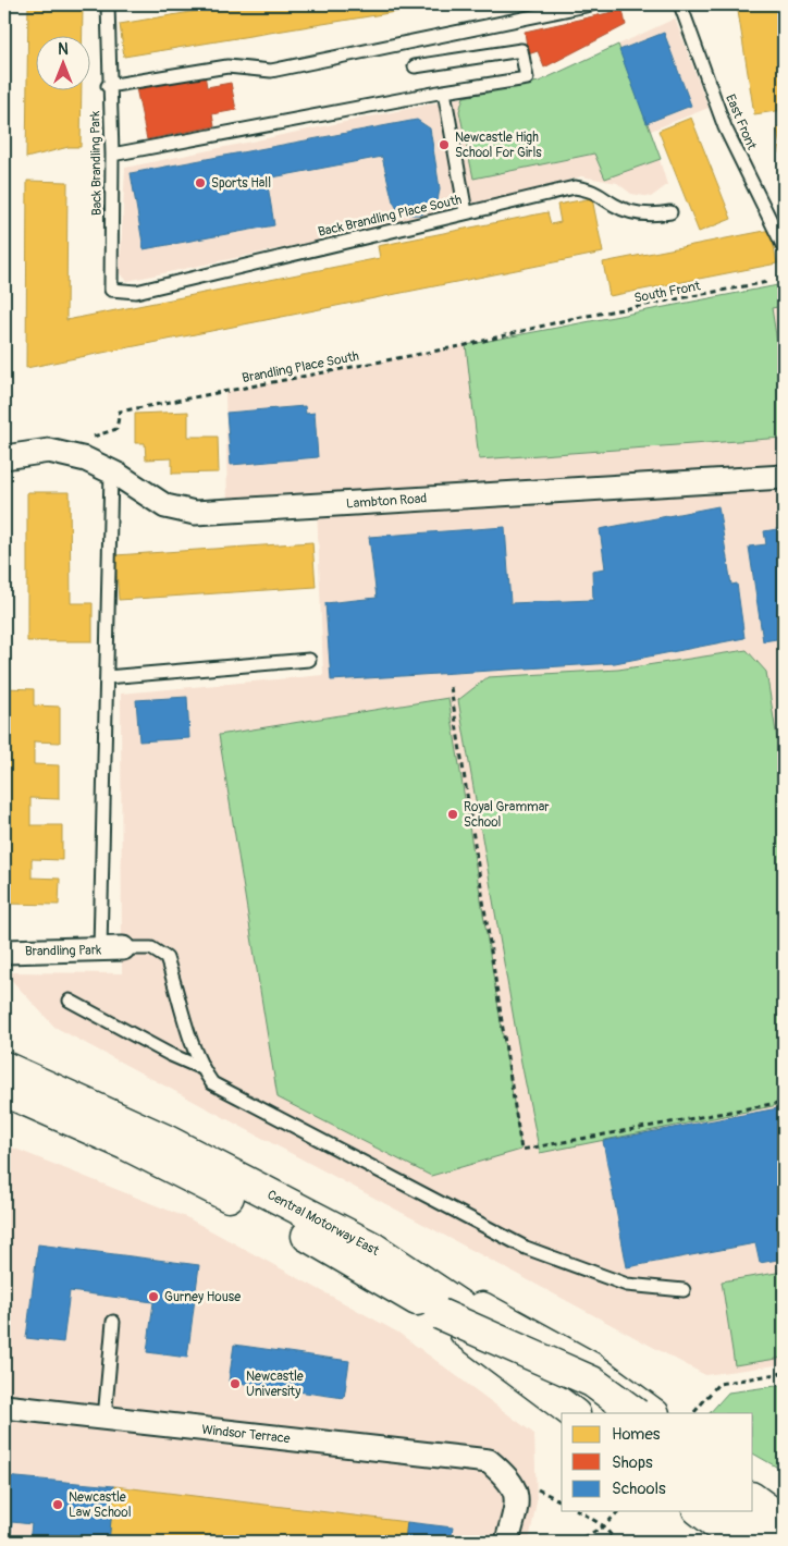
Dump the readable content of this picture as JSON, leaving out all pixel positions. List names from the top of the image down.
{
  "streets": {
    "highway": ["Central Motorway East"],
    "street": ["Lambton Road", "Brandling Park", "Windsor Terrace"],
    "lane": ["East Front", "Back Brandling Park", "Back Brandling Place South"],
    "path": ["South Front", "Brandling Place South"]
  },
  "crossings": [
    ["Back Brandling Park", "Back Brandling Place South"],
    ["South Front", "Brandling Place South"]
  ],
  "places": [
    "Newcastle High School For Girls",
    "Sports Hall",
    "Royal Grammar School",
    "Gurney House",
    "Newcastle University",
    "Newcastle Law School"
  ],
  "legend": ["Homes", "Shops", "Schools"],
  "north": "top"
}
